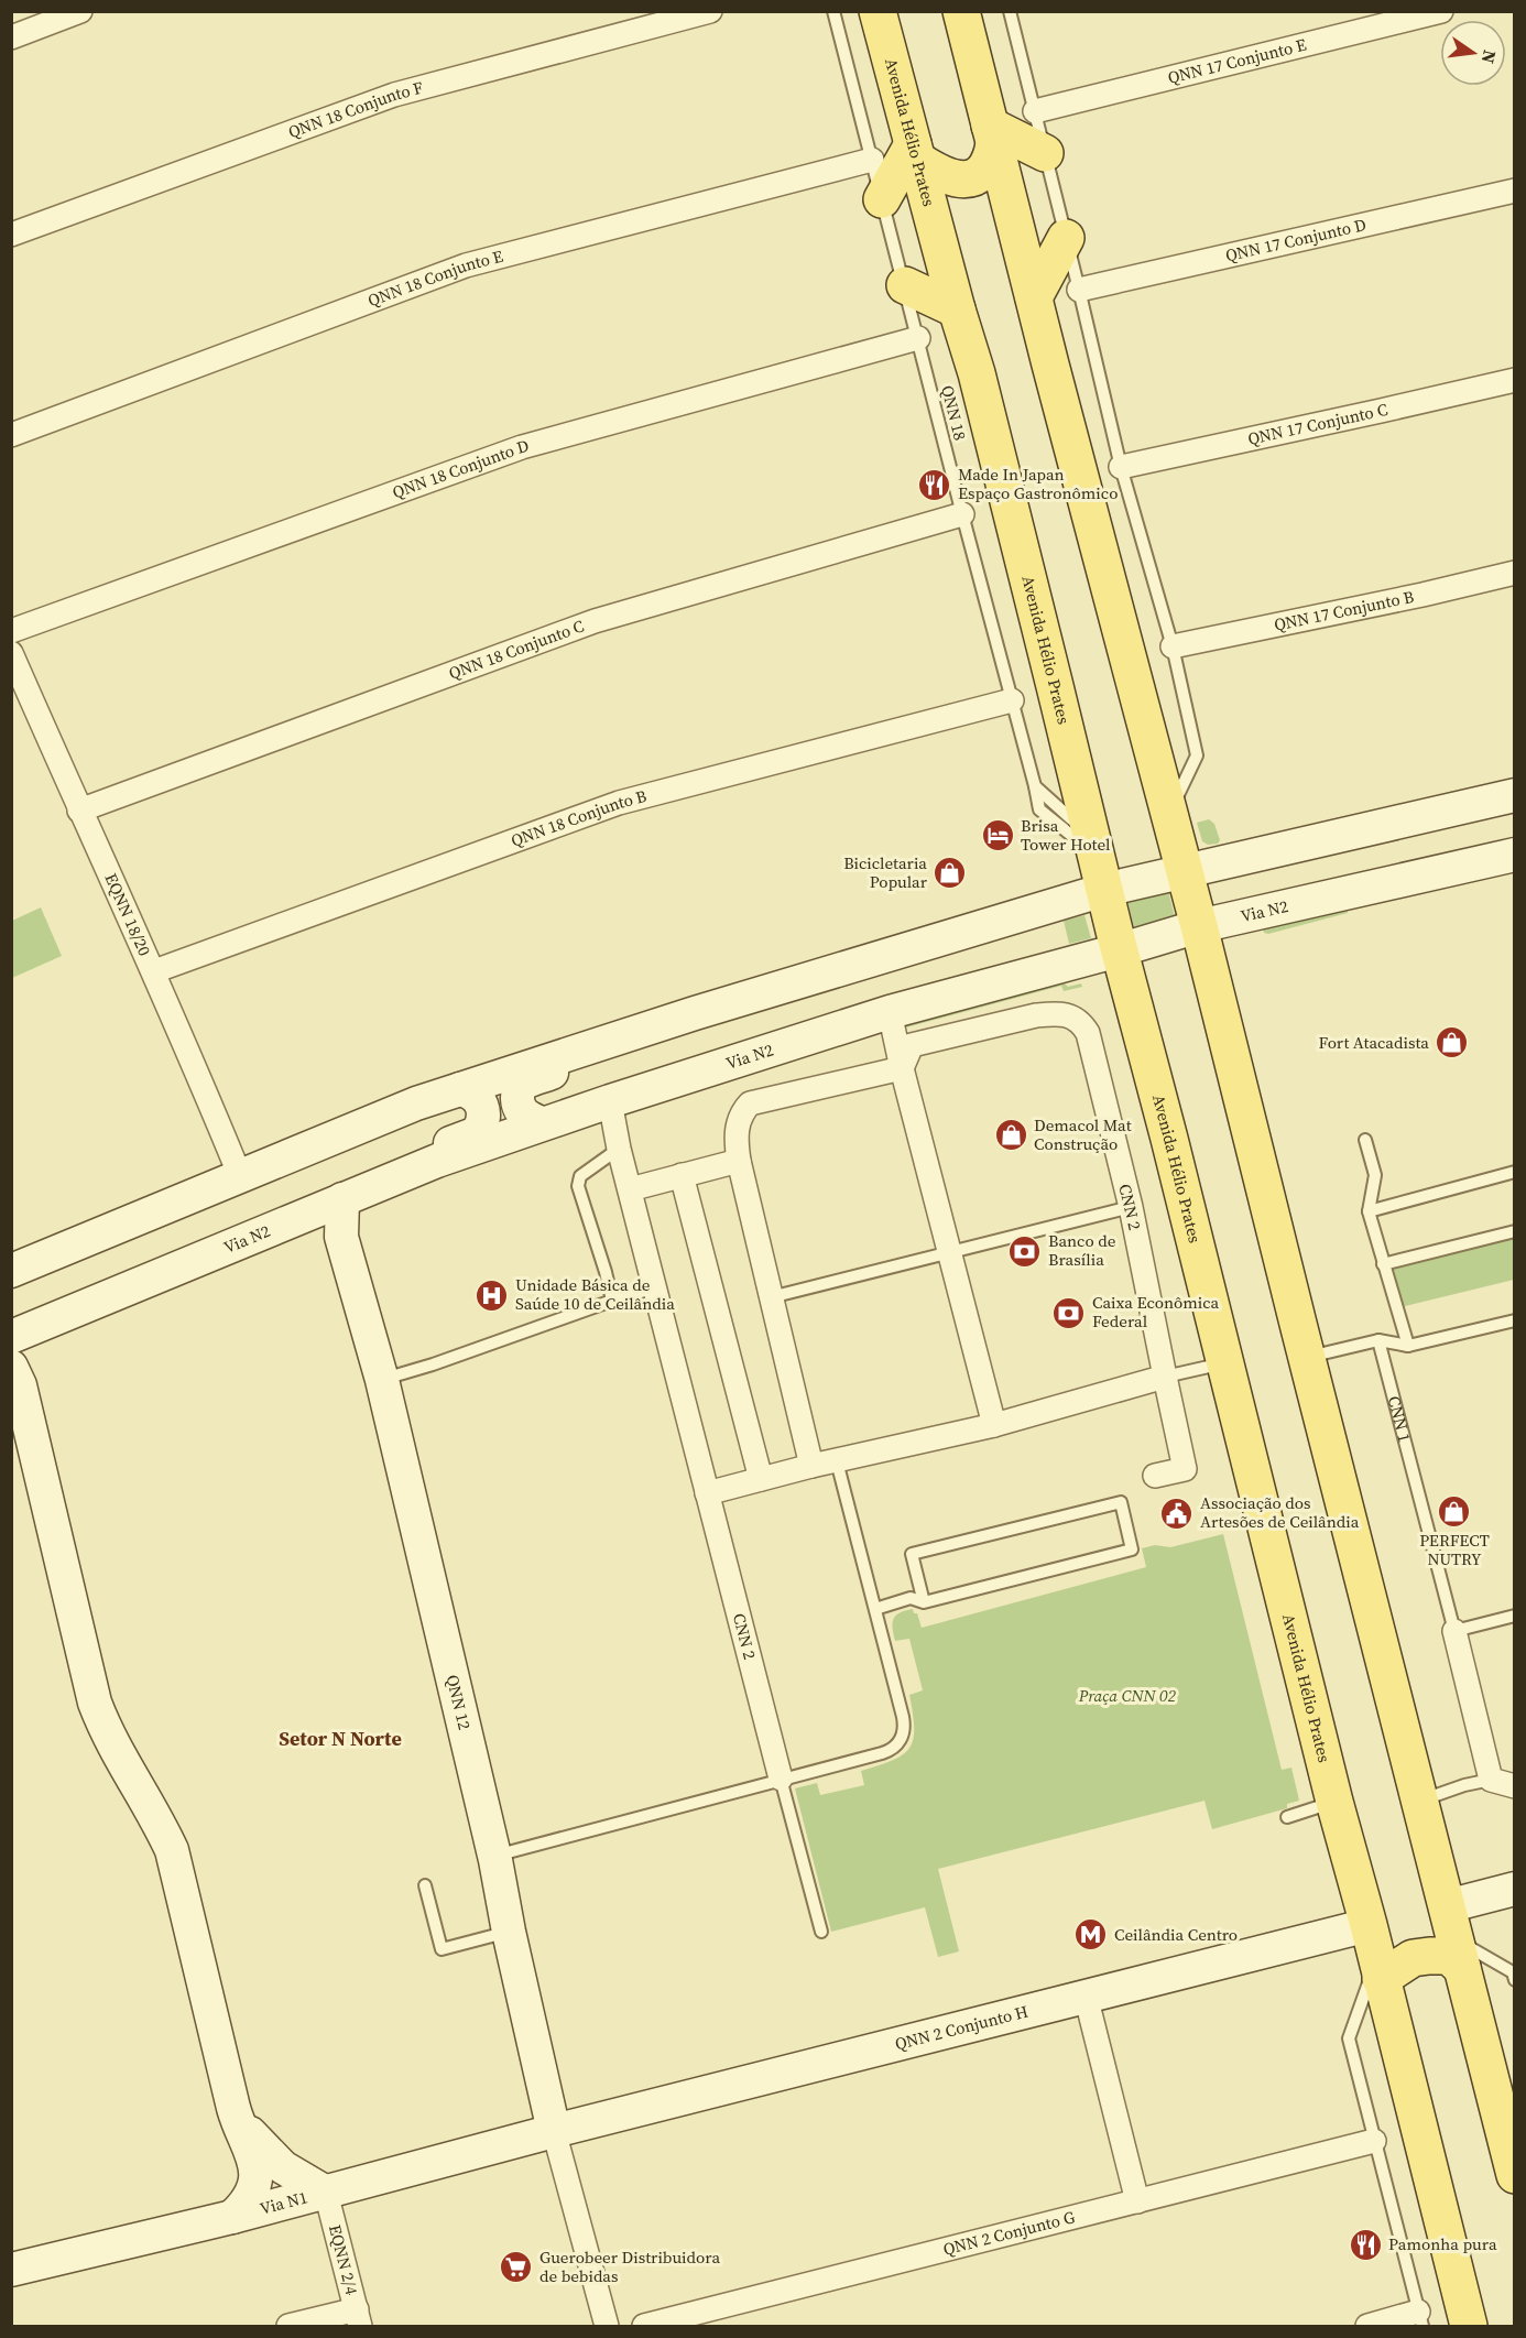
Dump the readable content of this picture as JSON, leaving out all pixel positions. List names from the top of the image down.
{
  "streets": {
    "main road": [
      "Avenida Hélio Prates",
      "Via N2",
      "QNN 12",
      "QNN 2 Conjunto H",
      "Via N1"
    ],
    "street": [
      "QNN 17 Conjunto E",
      "QNN 18 Conjunto F",
      "QNN 17 Conjunto D",
      "QNN 18 Conjunto E",
      "QNN 17 Conjunto C",
      "QNN 18 Conjunto D",
      "QNN 17 Conjunto B",
      "QNN 18 Conjunto C",
      "QNN 18 Conjunto B",
      "EQNN 18/20",
      "CNN 2",
      "CNN 1",
      "QNN 2 Conjunto G",
      "EQNN 2/4"
    ],
    "lane": ["QNN 18"]
  },
  "crossings": [
    ["Avenida Hélio Prates", "QNN 18"],
    ["Avenida Hélio Prates", "Via N2"],
    ["Avenida Hélio Prates", "QNN 2 Conjunto H"],
    ["QNN 18 Conjunto E", "QNN 18"],
    ["QNN 18", "QNN 18 Conjunto D"],
    ["QNN 18", "QNN 18 Conjunto C"],
    ["QNN 18", "QNN 18 Conjunto B"],
    ["QNN 18 Conjunto C", "EQNN 18/20"],
    ["QNN 18 Conjunto B", "EQNN 18/20"],
    ["Via N2", "CNN 2"],
    ["Via N2", "QNN 12"],
    ["QNN 12", "QNN 2 Conjunto H"],
    ["QNN 12", "Via N1"],
    ["QNN 2 Conjunto H", "Via N1"],
    ["Via N1", "EQNN 2/4"]
  ],
  "districts": ["Setor N Norte"],
  "parks": ["Praça CNN 02"],
  "places": {
    "restaurant": ["Made In Japan Espaço Gastronômico", "Pamonha pura"],
    "hotel": ["Brisa Tower Hotel"],
    "shop": [
      "Bicicletaria Popular",
      "Fort Atacadista",
      "Demacol Mat Construção",
      "PERFECT NUTRY"
    ],
    "bank": ["Banco de Brasília", "Caixa Econômica Federal"],
    "hospital": ["Unidade Básica de Saúde 10 de Ceilândia"],
    "public building": ["Associação dos Artesões de Ceilândia"],
    "metro station": ["Ceilândia Centro"],
    "supermarket": ["Guerobeer Distribuidora de bebidas"]
  },
  "north": "right"
}
